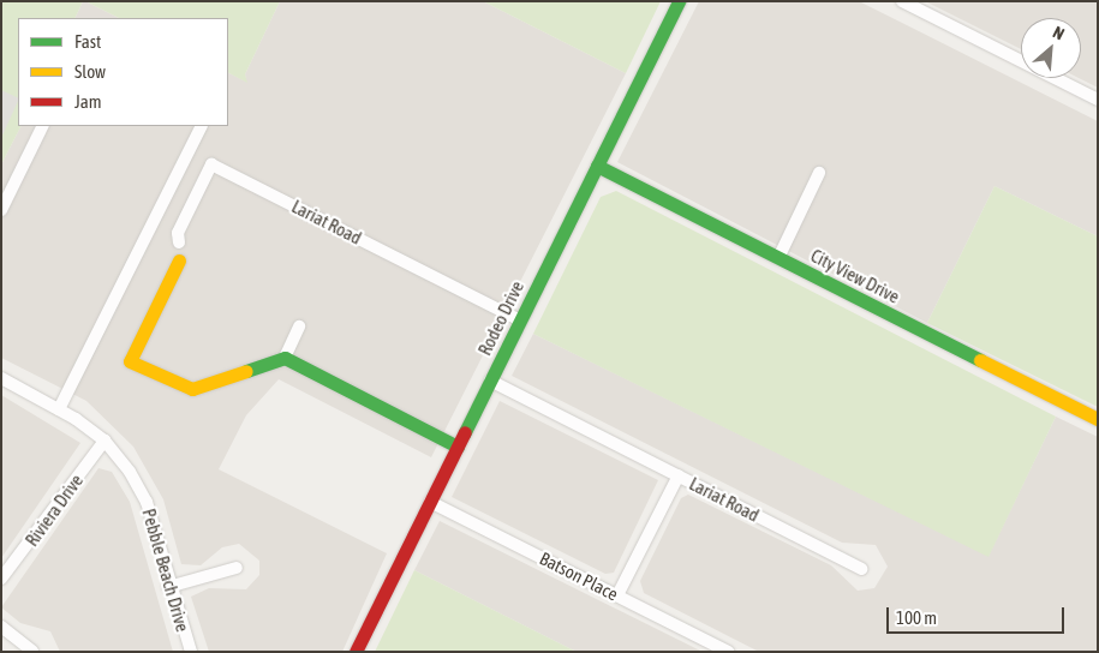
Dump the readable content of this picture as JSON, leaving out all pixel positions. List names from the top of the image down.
{
  "streets": {
    "street": [
      "Lariat Road",
      "City View Drive",
      "Rodeo Drive",
      "Riviera Drive",
      "Pebble Beach Drive",
      "Batson Place"
    ]
  },
  "crossings": [
    ["Lariat Road", "Rodeo Drive"],
    ["City View Drive", "Rodeo Drive"],
    ["Rodeo Drive", "Batson Place"],
    ["Riviera Drive", "Pebble Beach Drive"]
  ],
  "legend": ["Fast", "Slow", "Jam"],
  "scale_bar": "100 m",
  "north": "top right"
}
